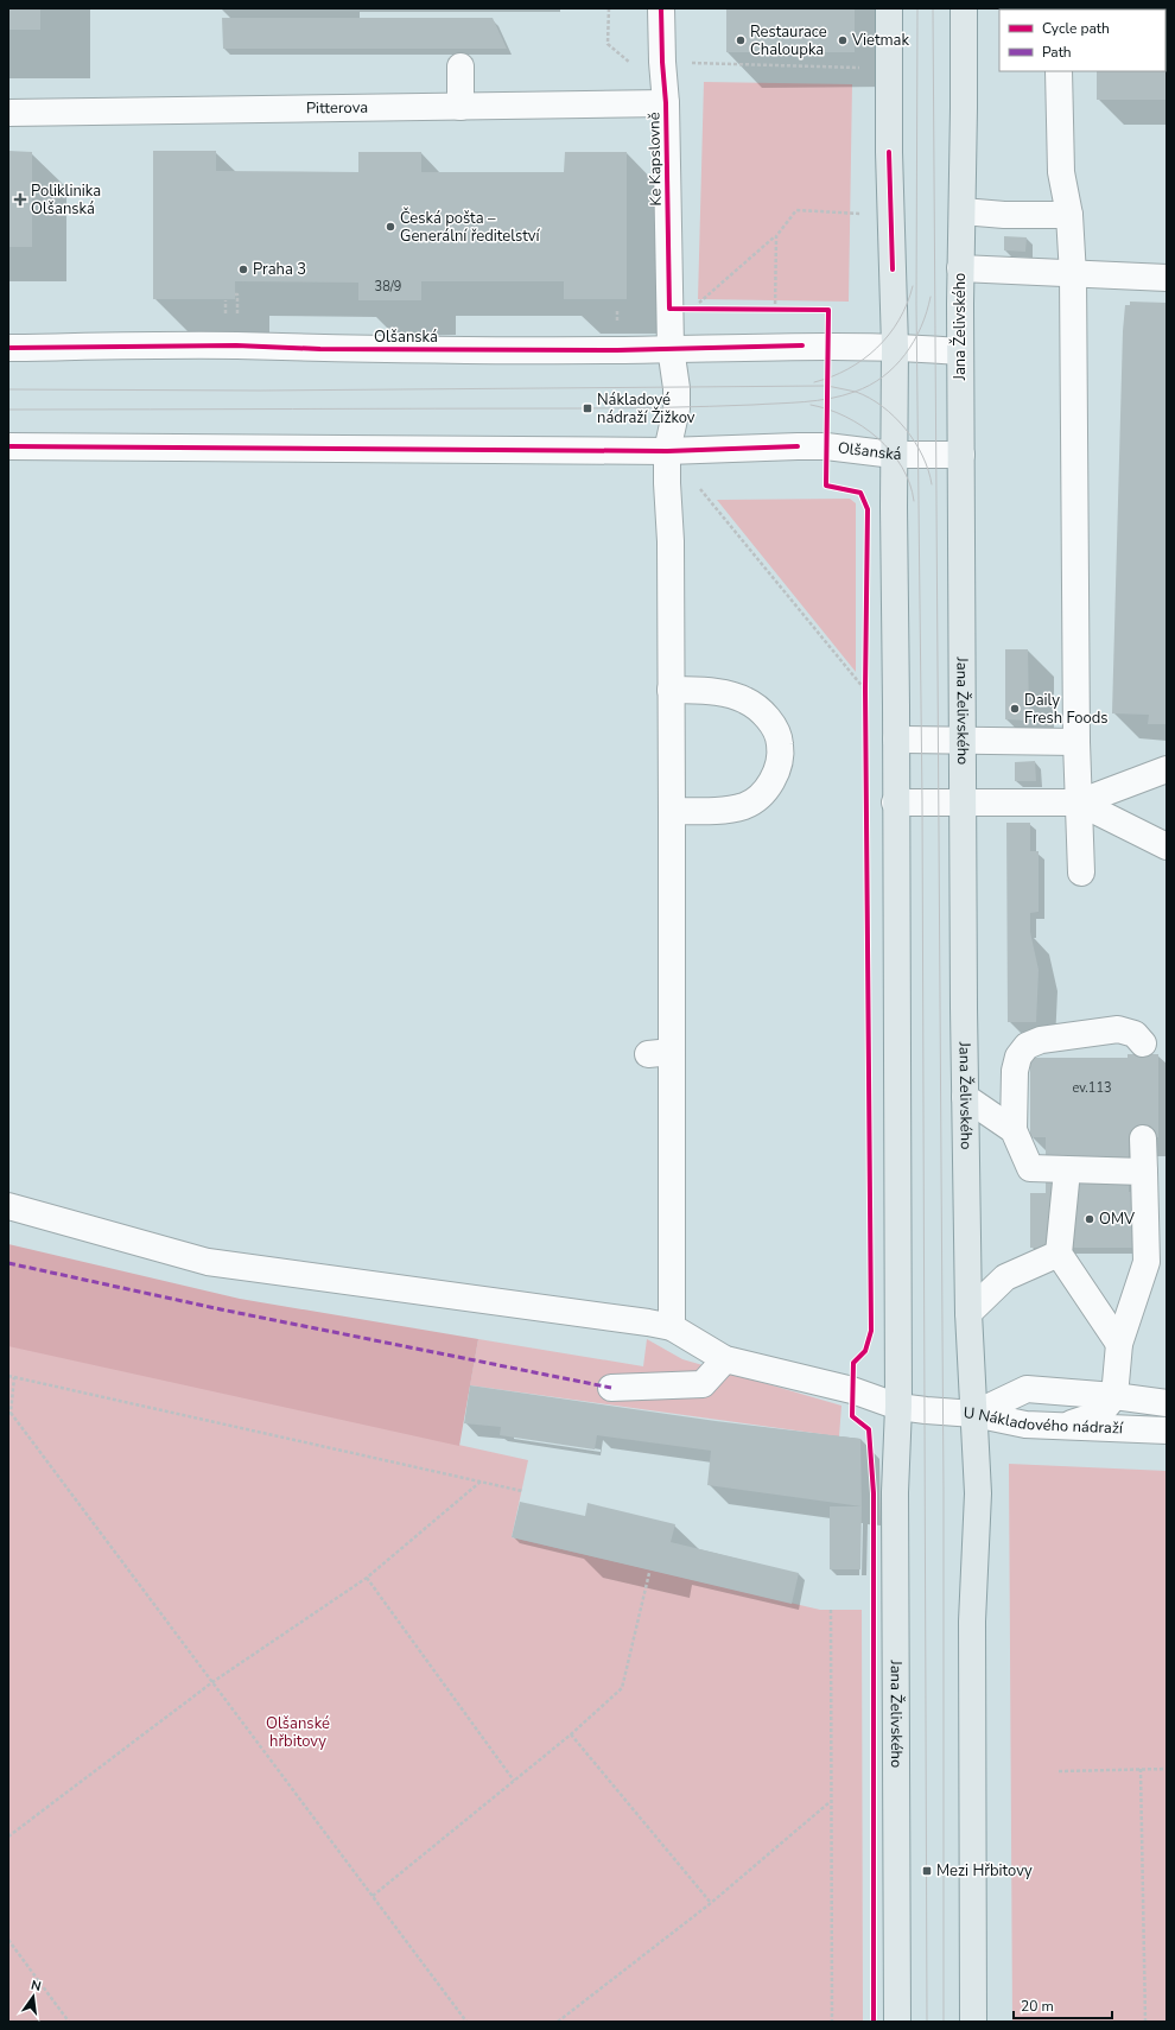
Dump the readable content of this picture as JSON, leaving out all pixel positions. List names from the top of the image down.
{
  "streets": {
    "main road": ["Jana Želivského"],
    "street": [
      "Pitterova",
      "Ke Kapslovně",
      "Olšanská",
      "U Nákladového nádraží"
    ]
  },
  "crossings": [
    ["Pitterova", "Ke Kapslovně"],
    ["Ke Kapslovně", "Olšanská"],
    ["Jana Želivského", "Olšanská"],
    ["Jana Želivského", "U Nákladového nádraží"]
  ],
  "parks": ["Olšanské hřbitovy"],
  "places": {
    "other": [
      "Restaurace Chaloupka",
      "Vietmak",
      "Česká pošta – Generální ředitelství",
      "Praha 3",
      "Daily Fresh Foods",
      "OMV"
    ],
    "health": ["Poliklinika Olšanská"],
    "transit": ["Nákladové nádraží Žižkov", "Mezi Hřbitovy"]
  },
  "house_numbers": ["38/9", "ev.113"],
  "legend": ["Cycle path", "Path"],
  "scale_bar": "20 m",
  "north": "top"
}
